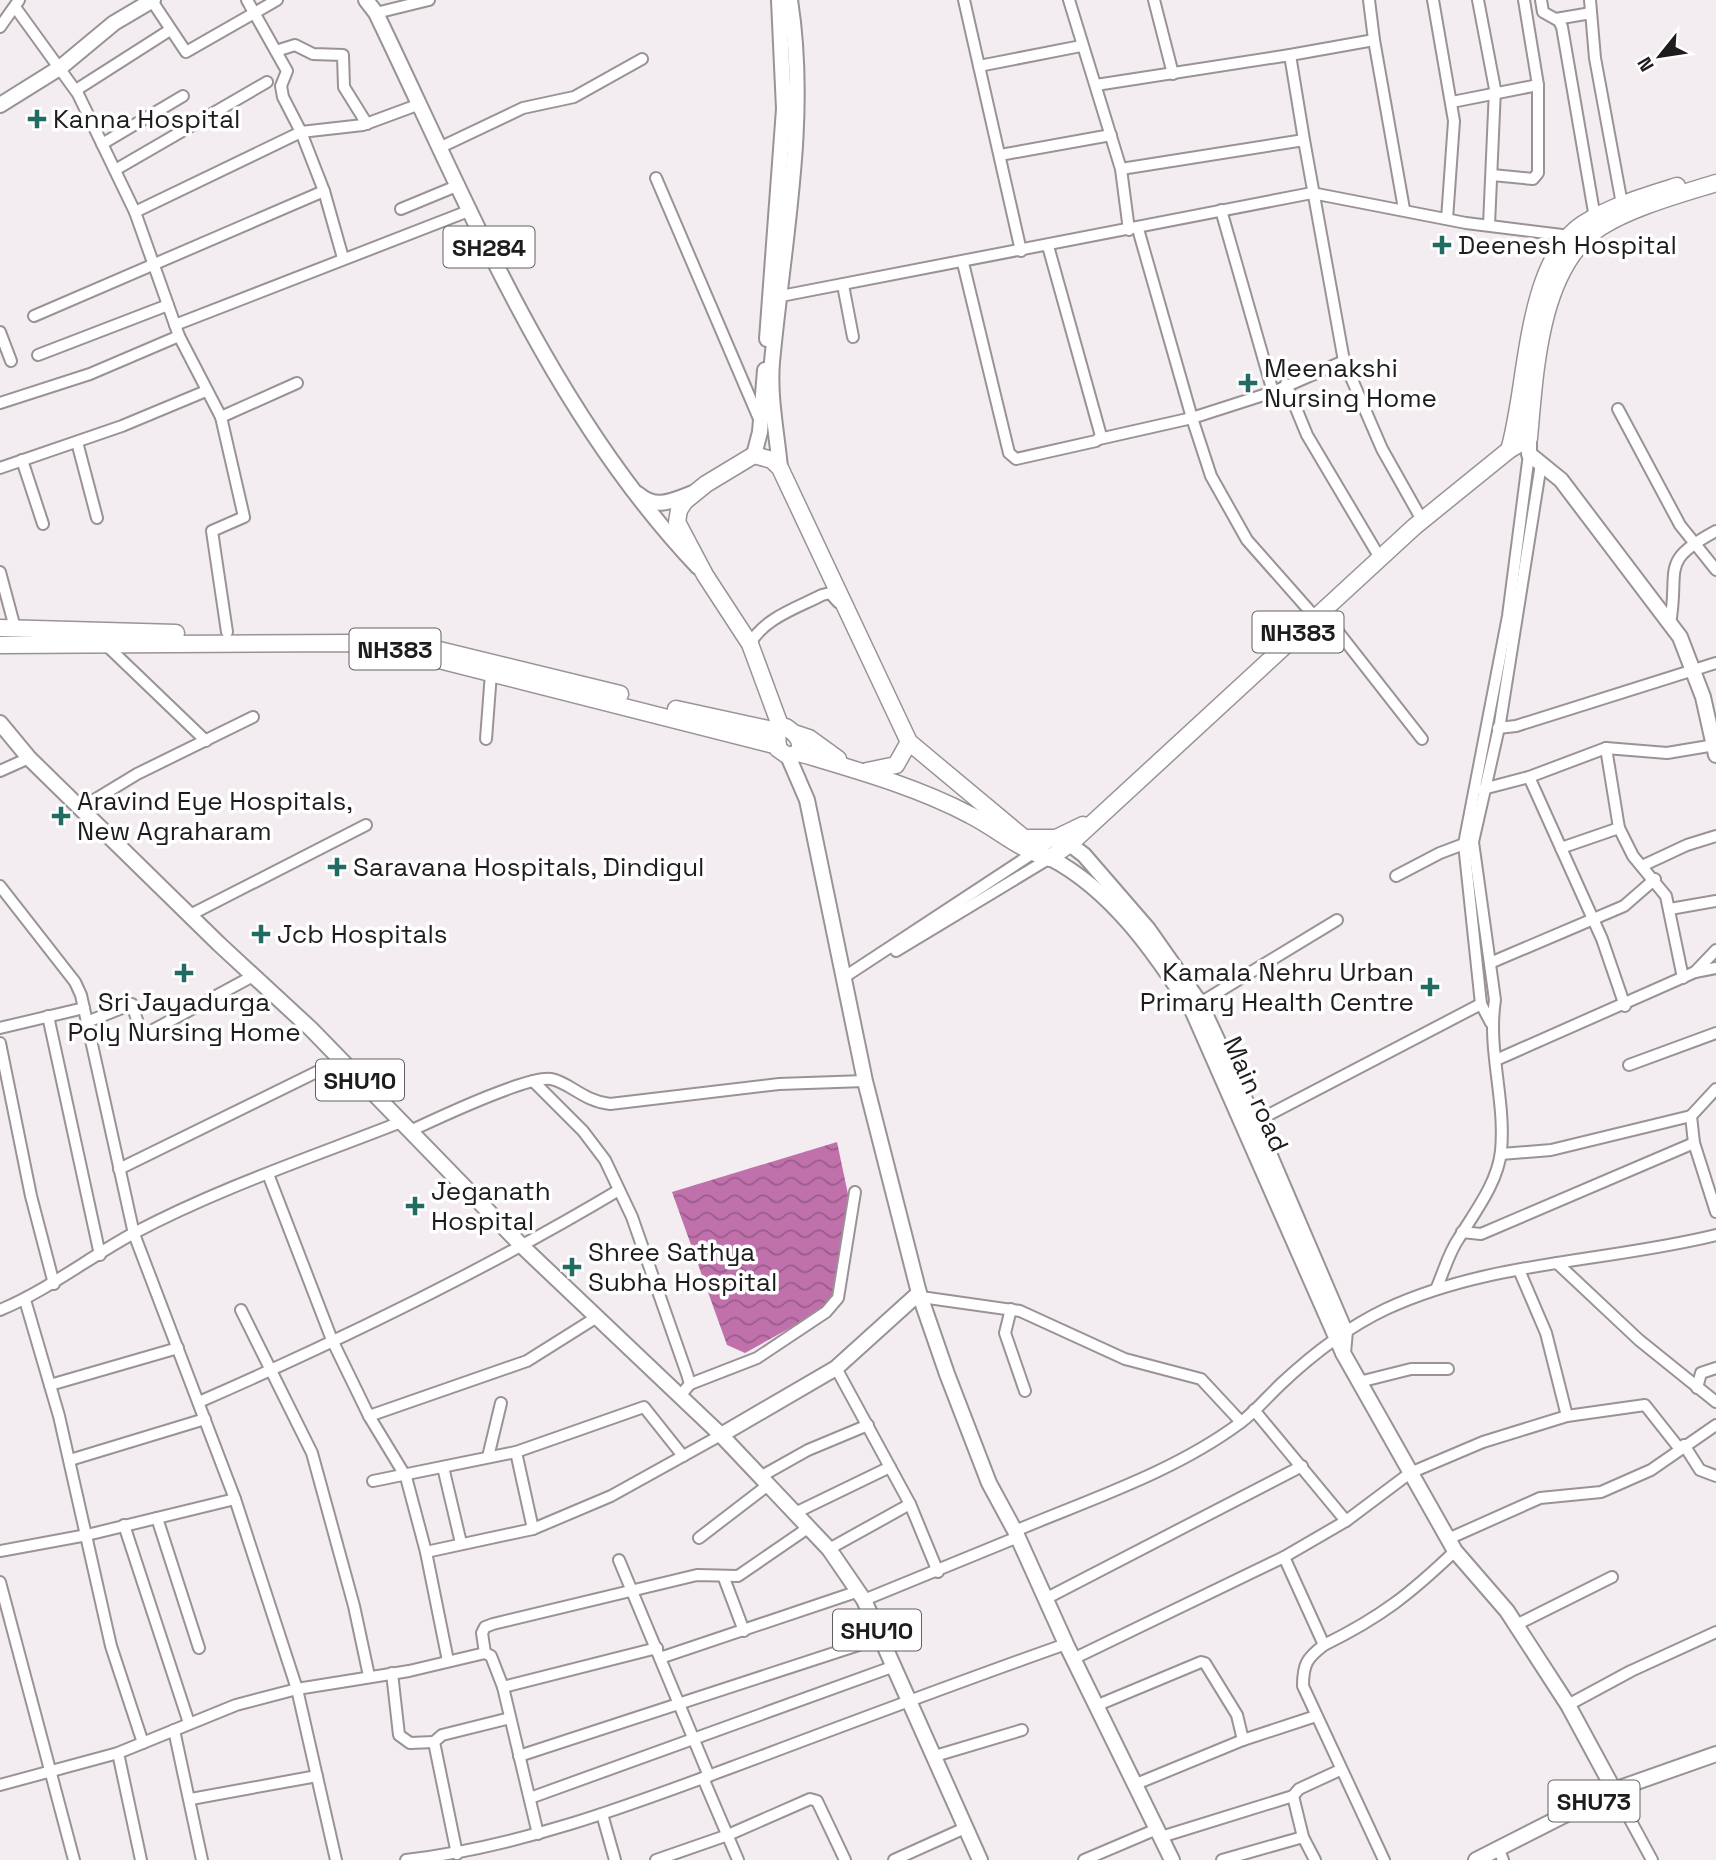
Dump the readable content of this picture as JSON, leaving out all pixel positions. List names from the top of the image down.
{
  "streets": {
    "highway": ["NH383"],
    "main road": [
      "SH284",
      "SHU10",
      "Main road",
      "SHU73"
    ]
  },
  "crossings": [
    ["NH383", "Main road"]
  ],
  "places": {
    "health": [
      "Kanna Hospital",
      "Deenesh Hospital",
      "Meenakshi Nursing Home",
      "Aravind Eye Hospitals, New Agraharam",
      "Saravana Hospitals, Dindigul",
      "Jcb Hospitals",
      "Sri Jayadurga Poly Nursing Home",
      "Kamala Nehru Urban Primary Health Centre",
      "Jeganath Hospital",
      "Shree Sathya Subha Hospital"
    ]
  },
  "north": "bottom left"
}
